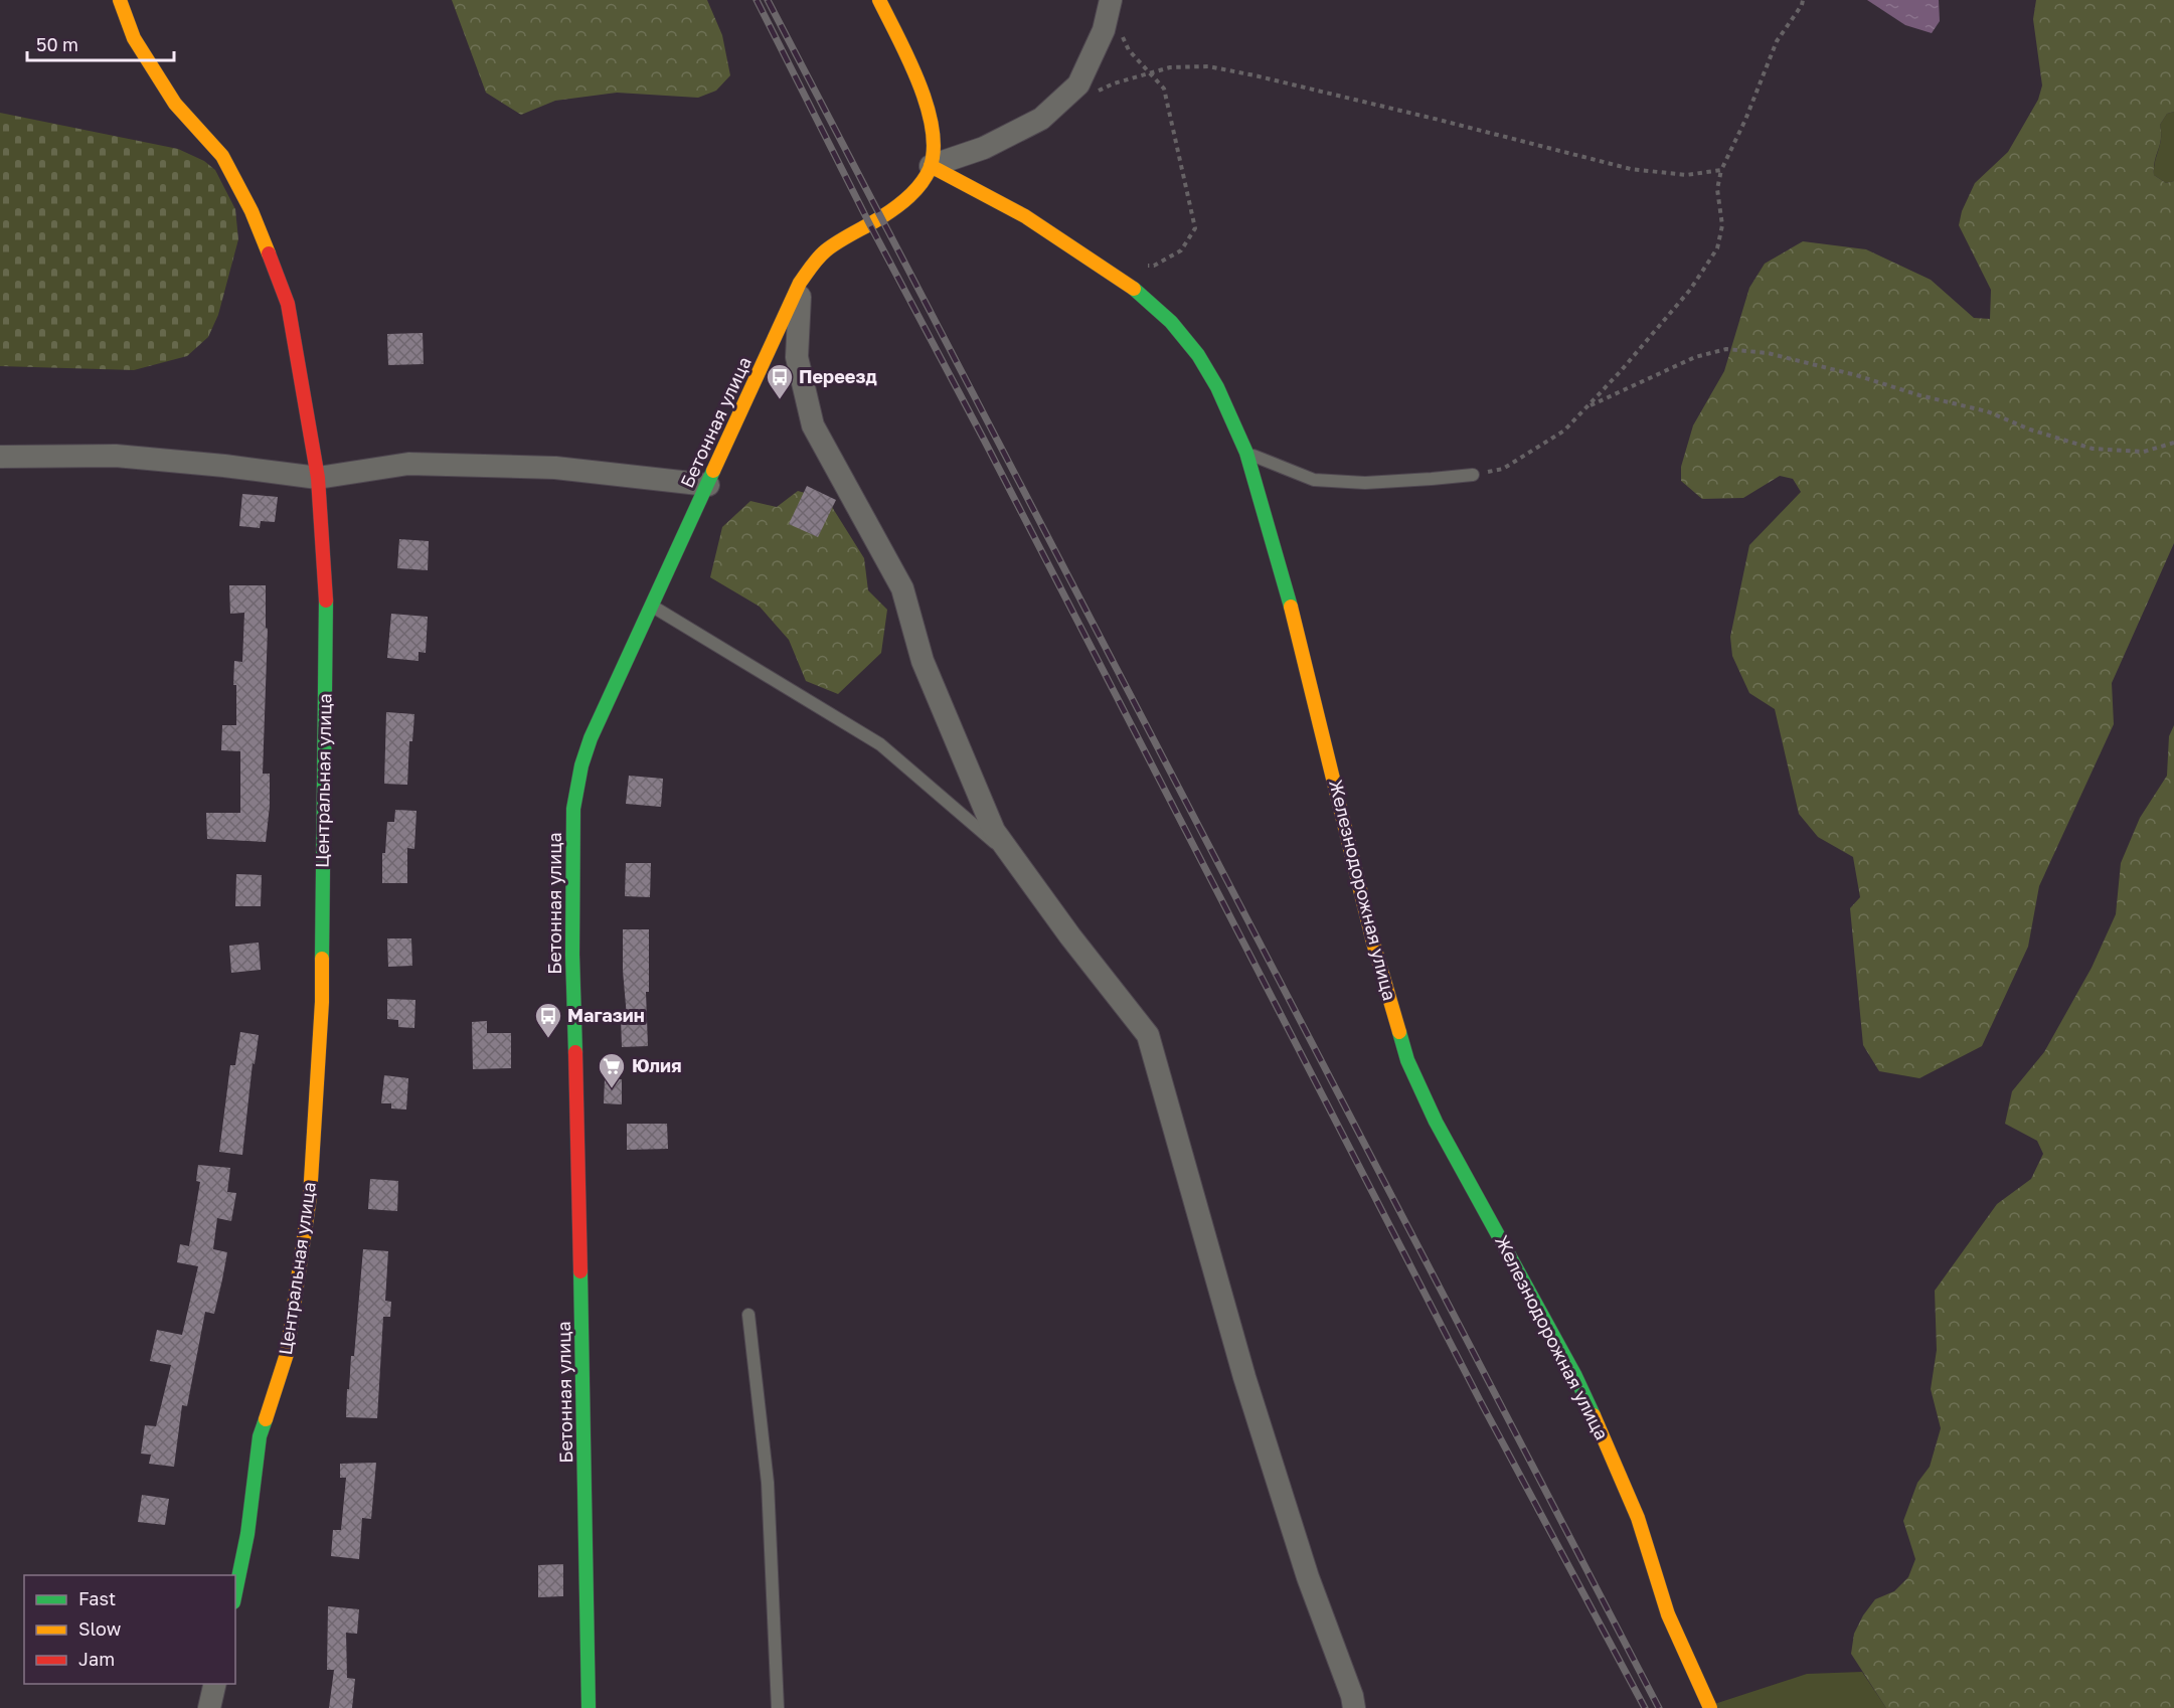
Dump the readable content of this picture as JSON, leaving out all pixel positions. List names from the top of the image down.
{
  "streets": {
    "street": ["Бетонная улица", "Центральная улица", "Железнодорожная улица"]
  },
  "crossings": [
    ["Бетонная улица", "Железнодорожная улица"]
  ],
  "places": {
    "bus stop": ["Переезд", "Магазин"],
    "supermarket": ["Юлия"]
  },
  "legend": ["Fast", "Slow", "Jam"],
  "scale_bar": "50 m"
}
